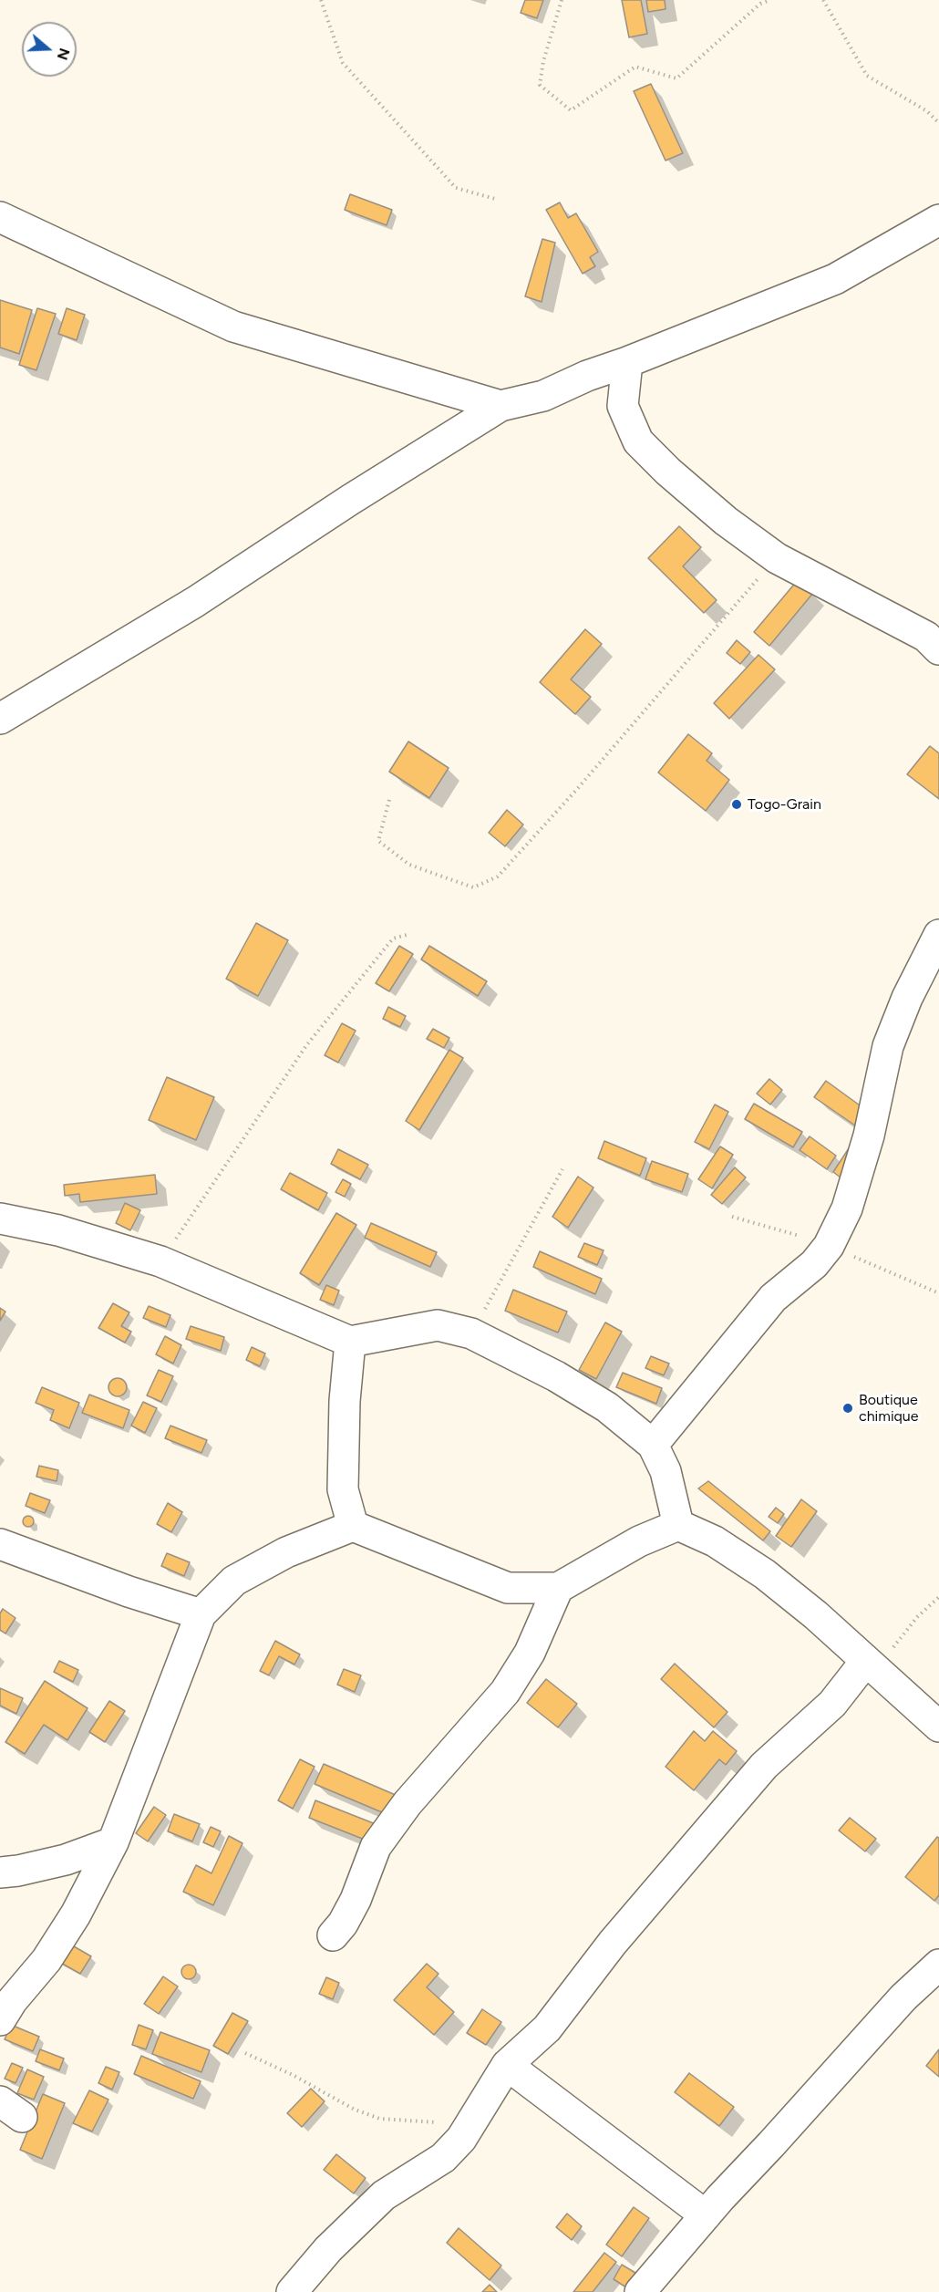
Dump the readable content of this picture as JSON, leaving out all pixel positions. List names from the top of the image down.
{
  "places": ["Togo-Grain", "Boutique chimique"],
  "north": "right"
}
